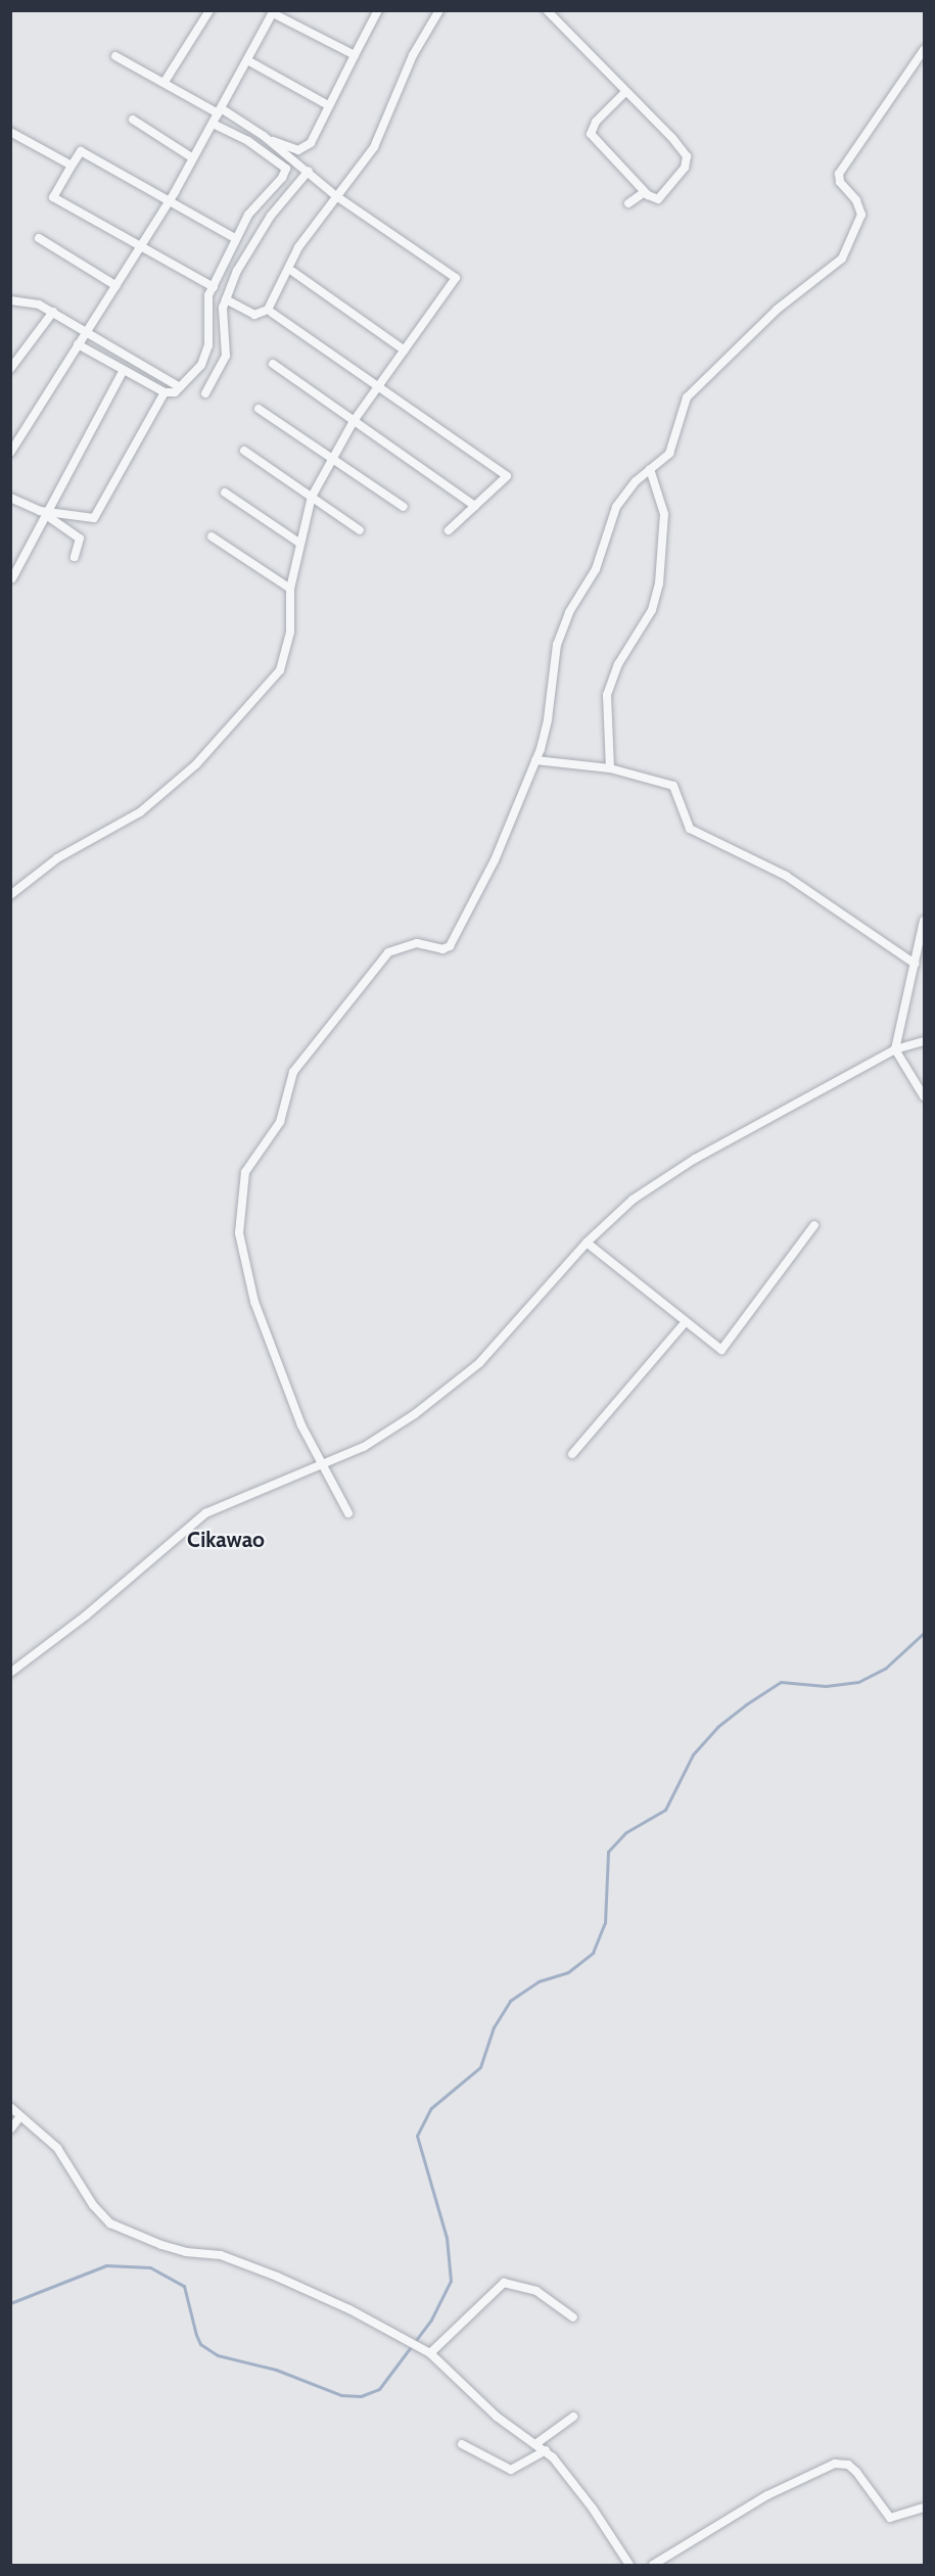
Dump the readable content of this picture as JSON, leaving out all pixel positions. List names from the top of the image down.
{
  "districts": ["Cikawao"]
}
